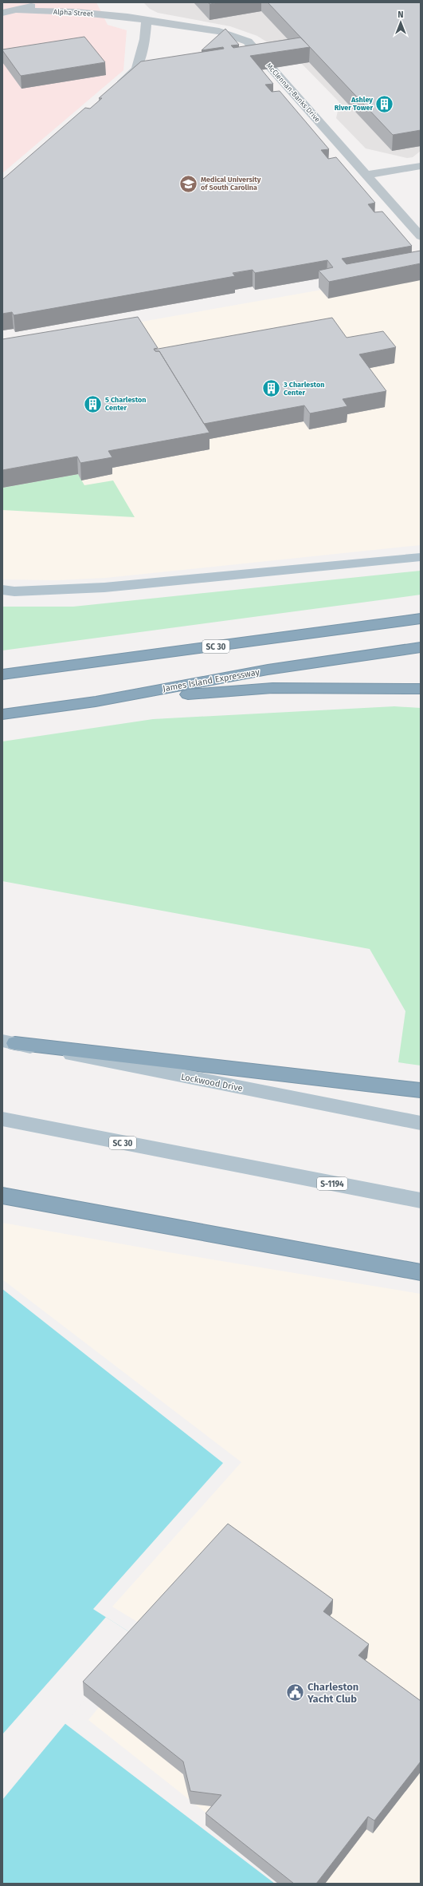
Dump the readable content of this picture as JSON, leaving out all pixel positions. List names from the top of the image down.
{
  "streets": {
    "highway": ["SC 30", "James Island Expressway"],
    "main road": ["Lockwood Drive", "S-1194"],
    "lane": ["Alpha Street", "McClennan-Banks Drive"]
  },
  "crossings": [
    ["Alpha Street", "McClennan-Banks Drive"],
    ["SC 30", "S-1194"]
  ],
  "places": {
    "building": ["Ashley River Tower", "3 Charleston Center", "5 Charleston Center"],
    "school or university": ["Medical University of South Carolina"],
    "public building": ["Charleston Yacht Club"]
  },
  "north": "top"
}
